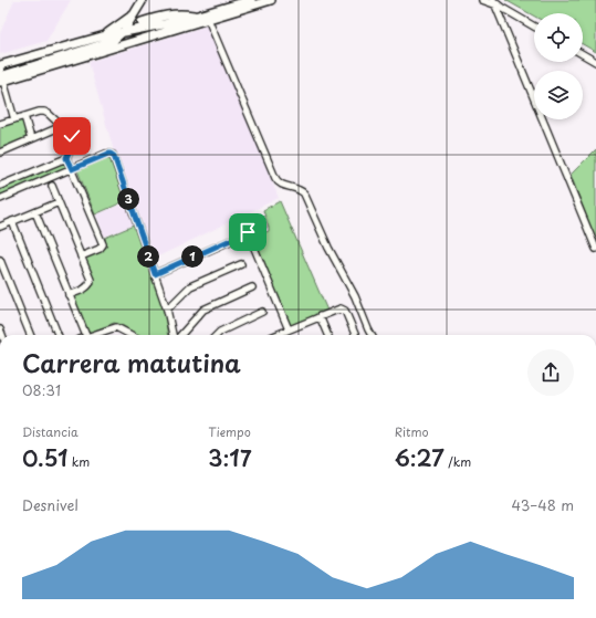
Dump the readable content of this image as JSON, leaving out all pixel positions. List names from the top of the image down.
{
  "page": {
    "pins": ["3", "1", "2"],
    "heading": ["Carrera matutina", "08:31"],
    "stats": [
      ["Distancia", "0.51 km"],
      ["Tiempo", "3:17"],
      ["Ritmo", "6:27 /km"]
    ],
    "chart": ["Desnivel", "43–48 m"]
  }
}
